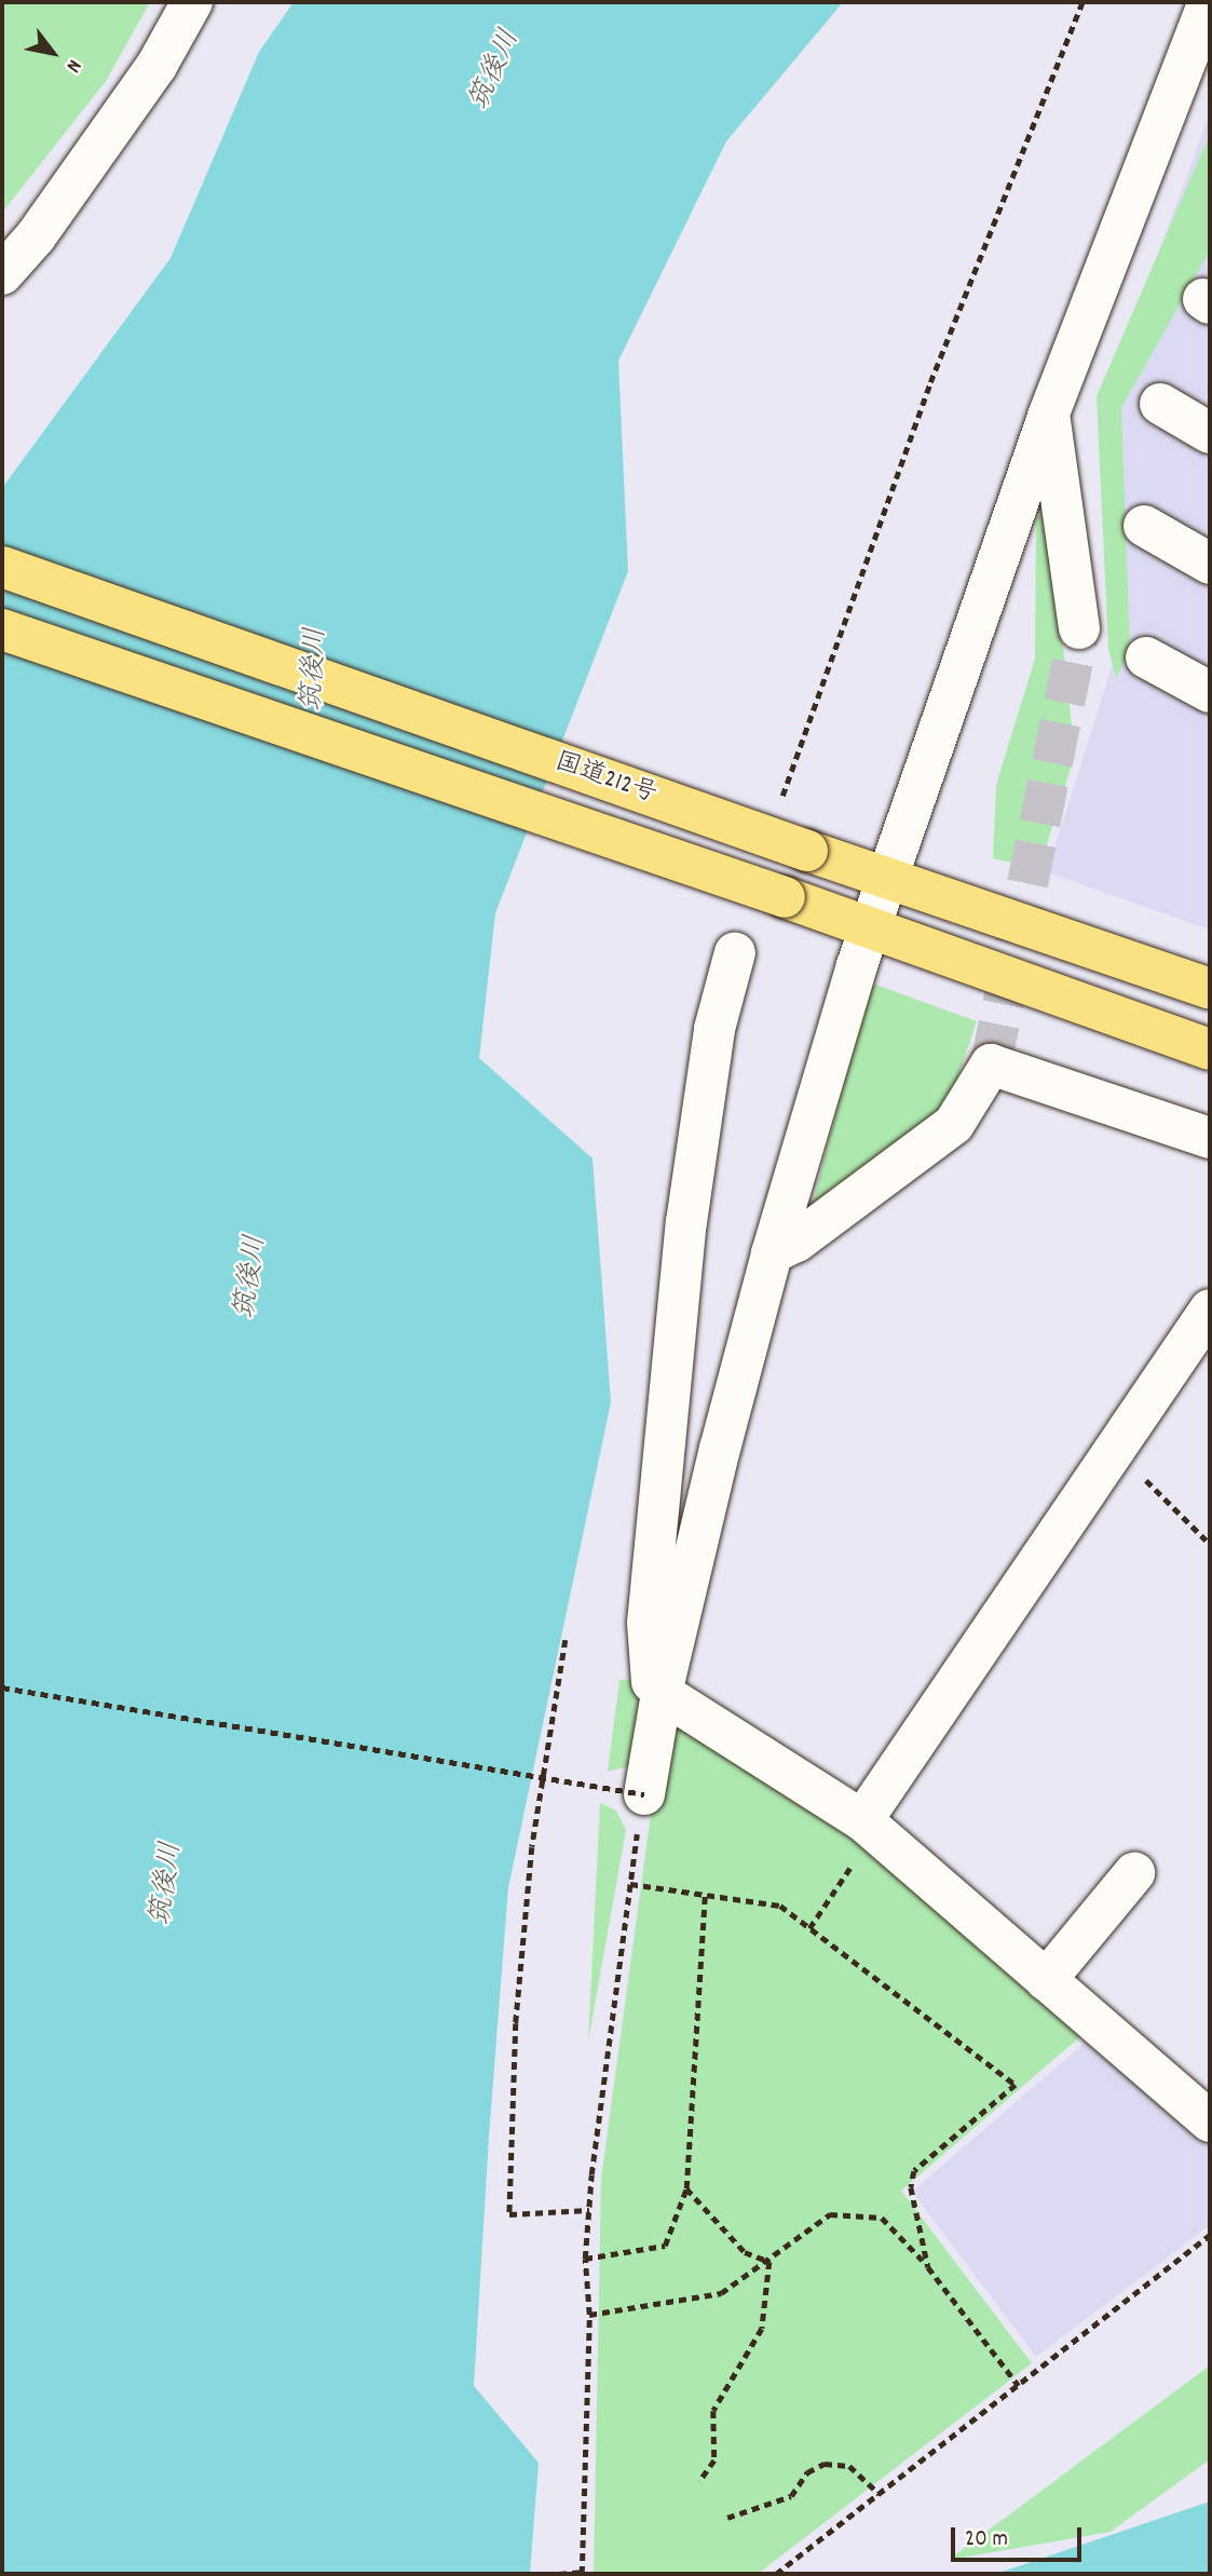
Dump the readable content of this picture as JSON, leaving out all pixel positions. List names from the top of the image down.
{
  "streets": {
    "highway": ["国道212号"]
  },
  "water": ["筑後川"],
  "scale_bar": "20 m",
  "north": "bottom right"
}
